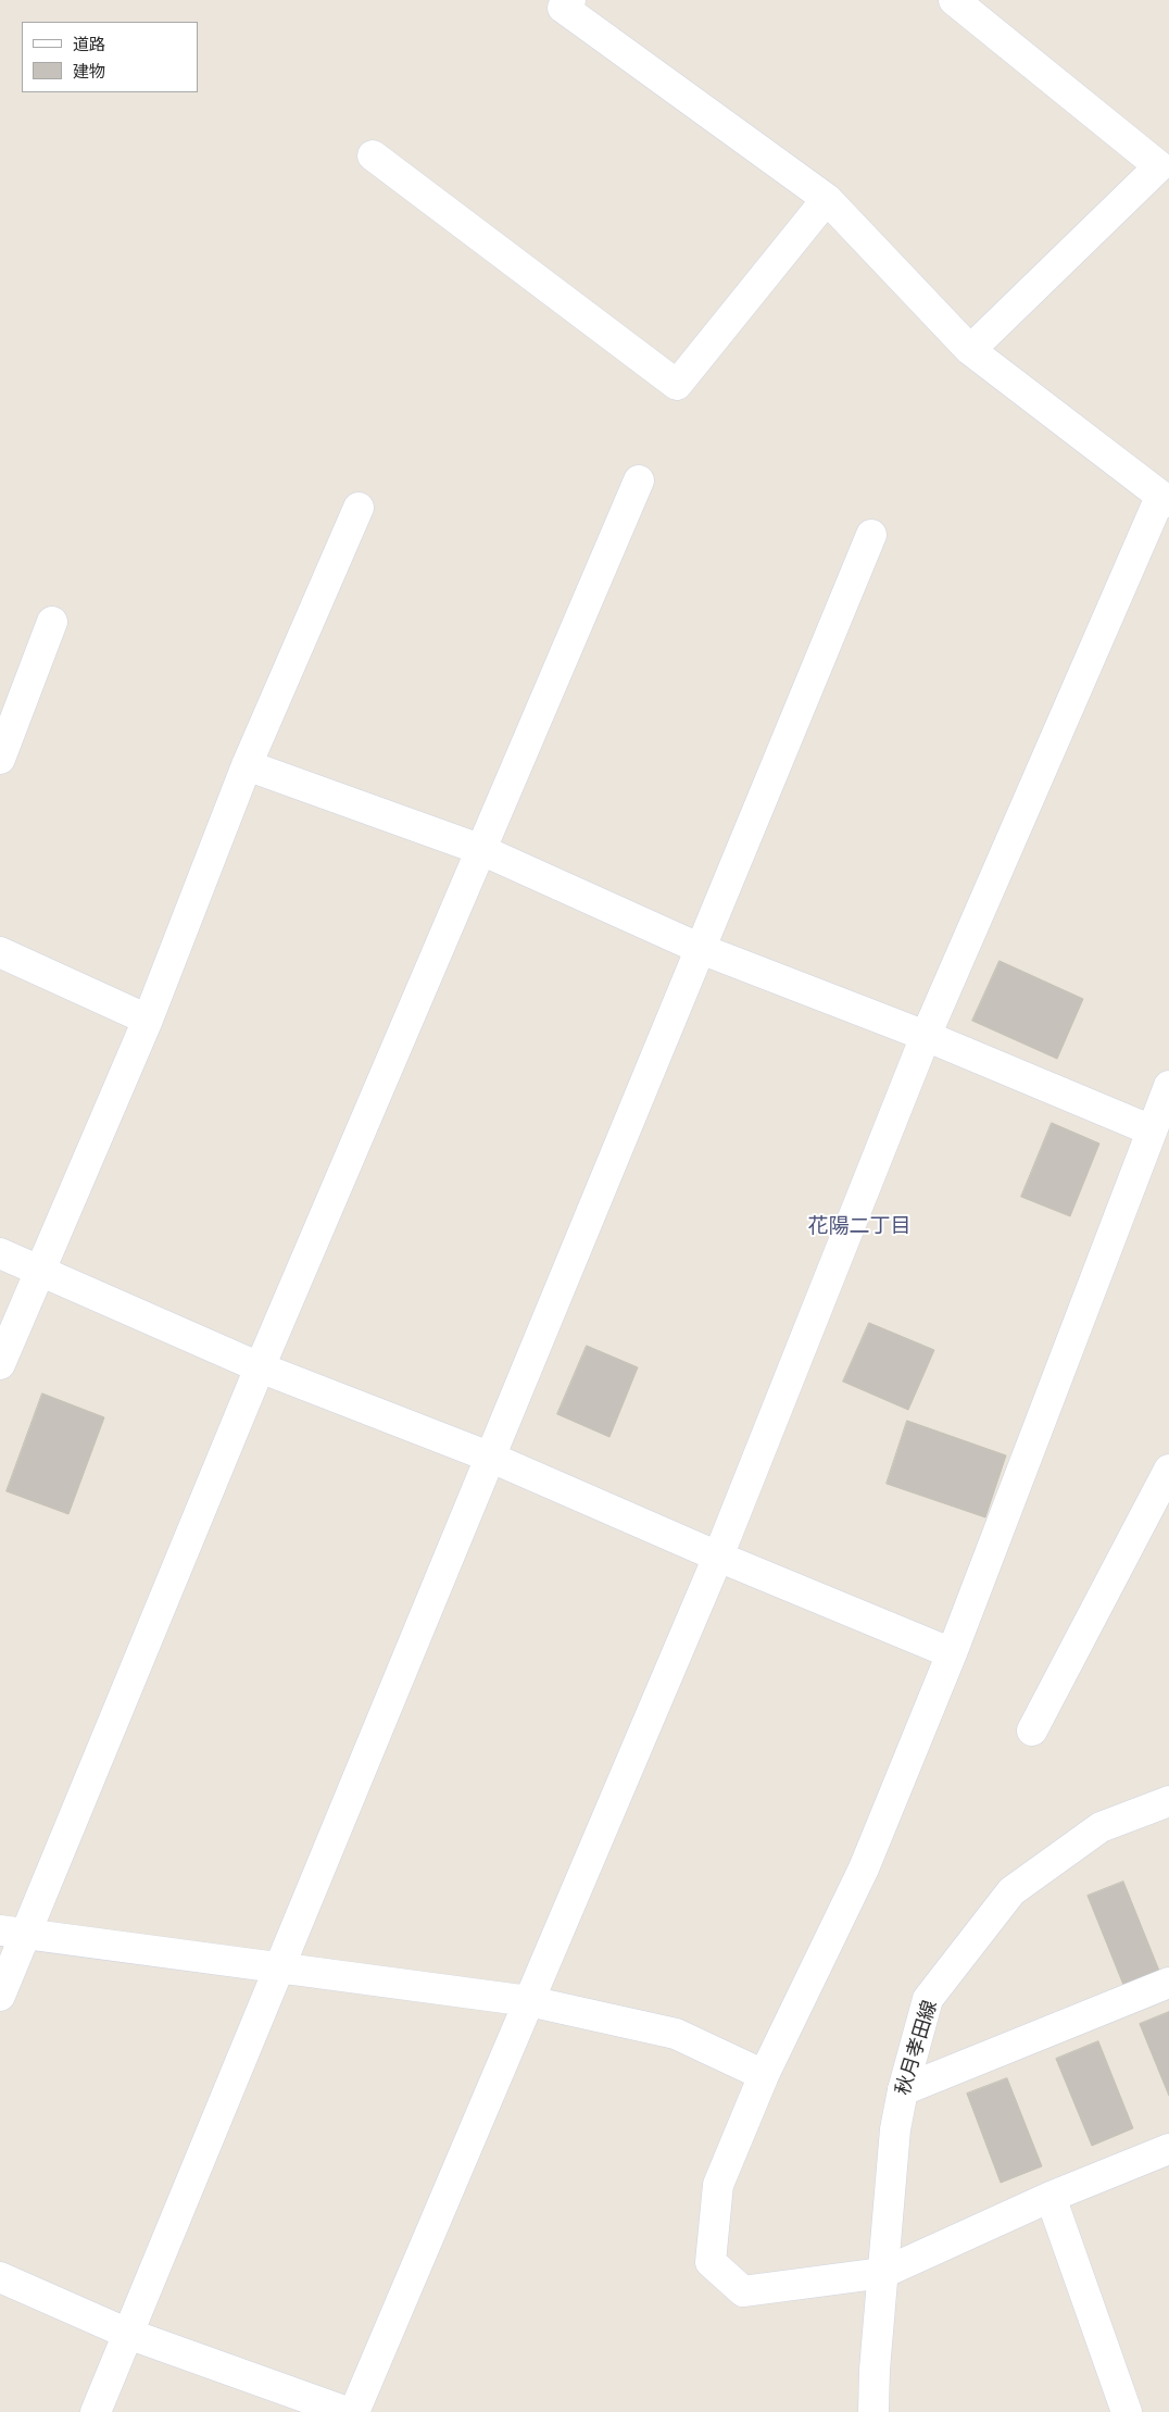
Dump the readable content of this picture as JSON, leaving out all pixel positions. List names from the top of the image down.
{
  "streets": {
    "street": ["秋月孝田線"]
  },
  "districts": ["花陽二丁目"],
  "legend": ["道路", "建物"]
}
